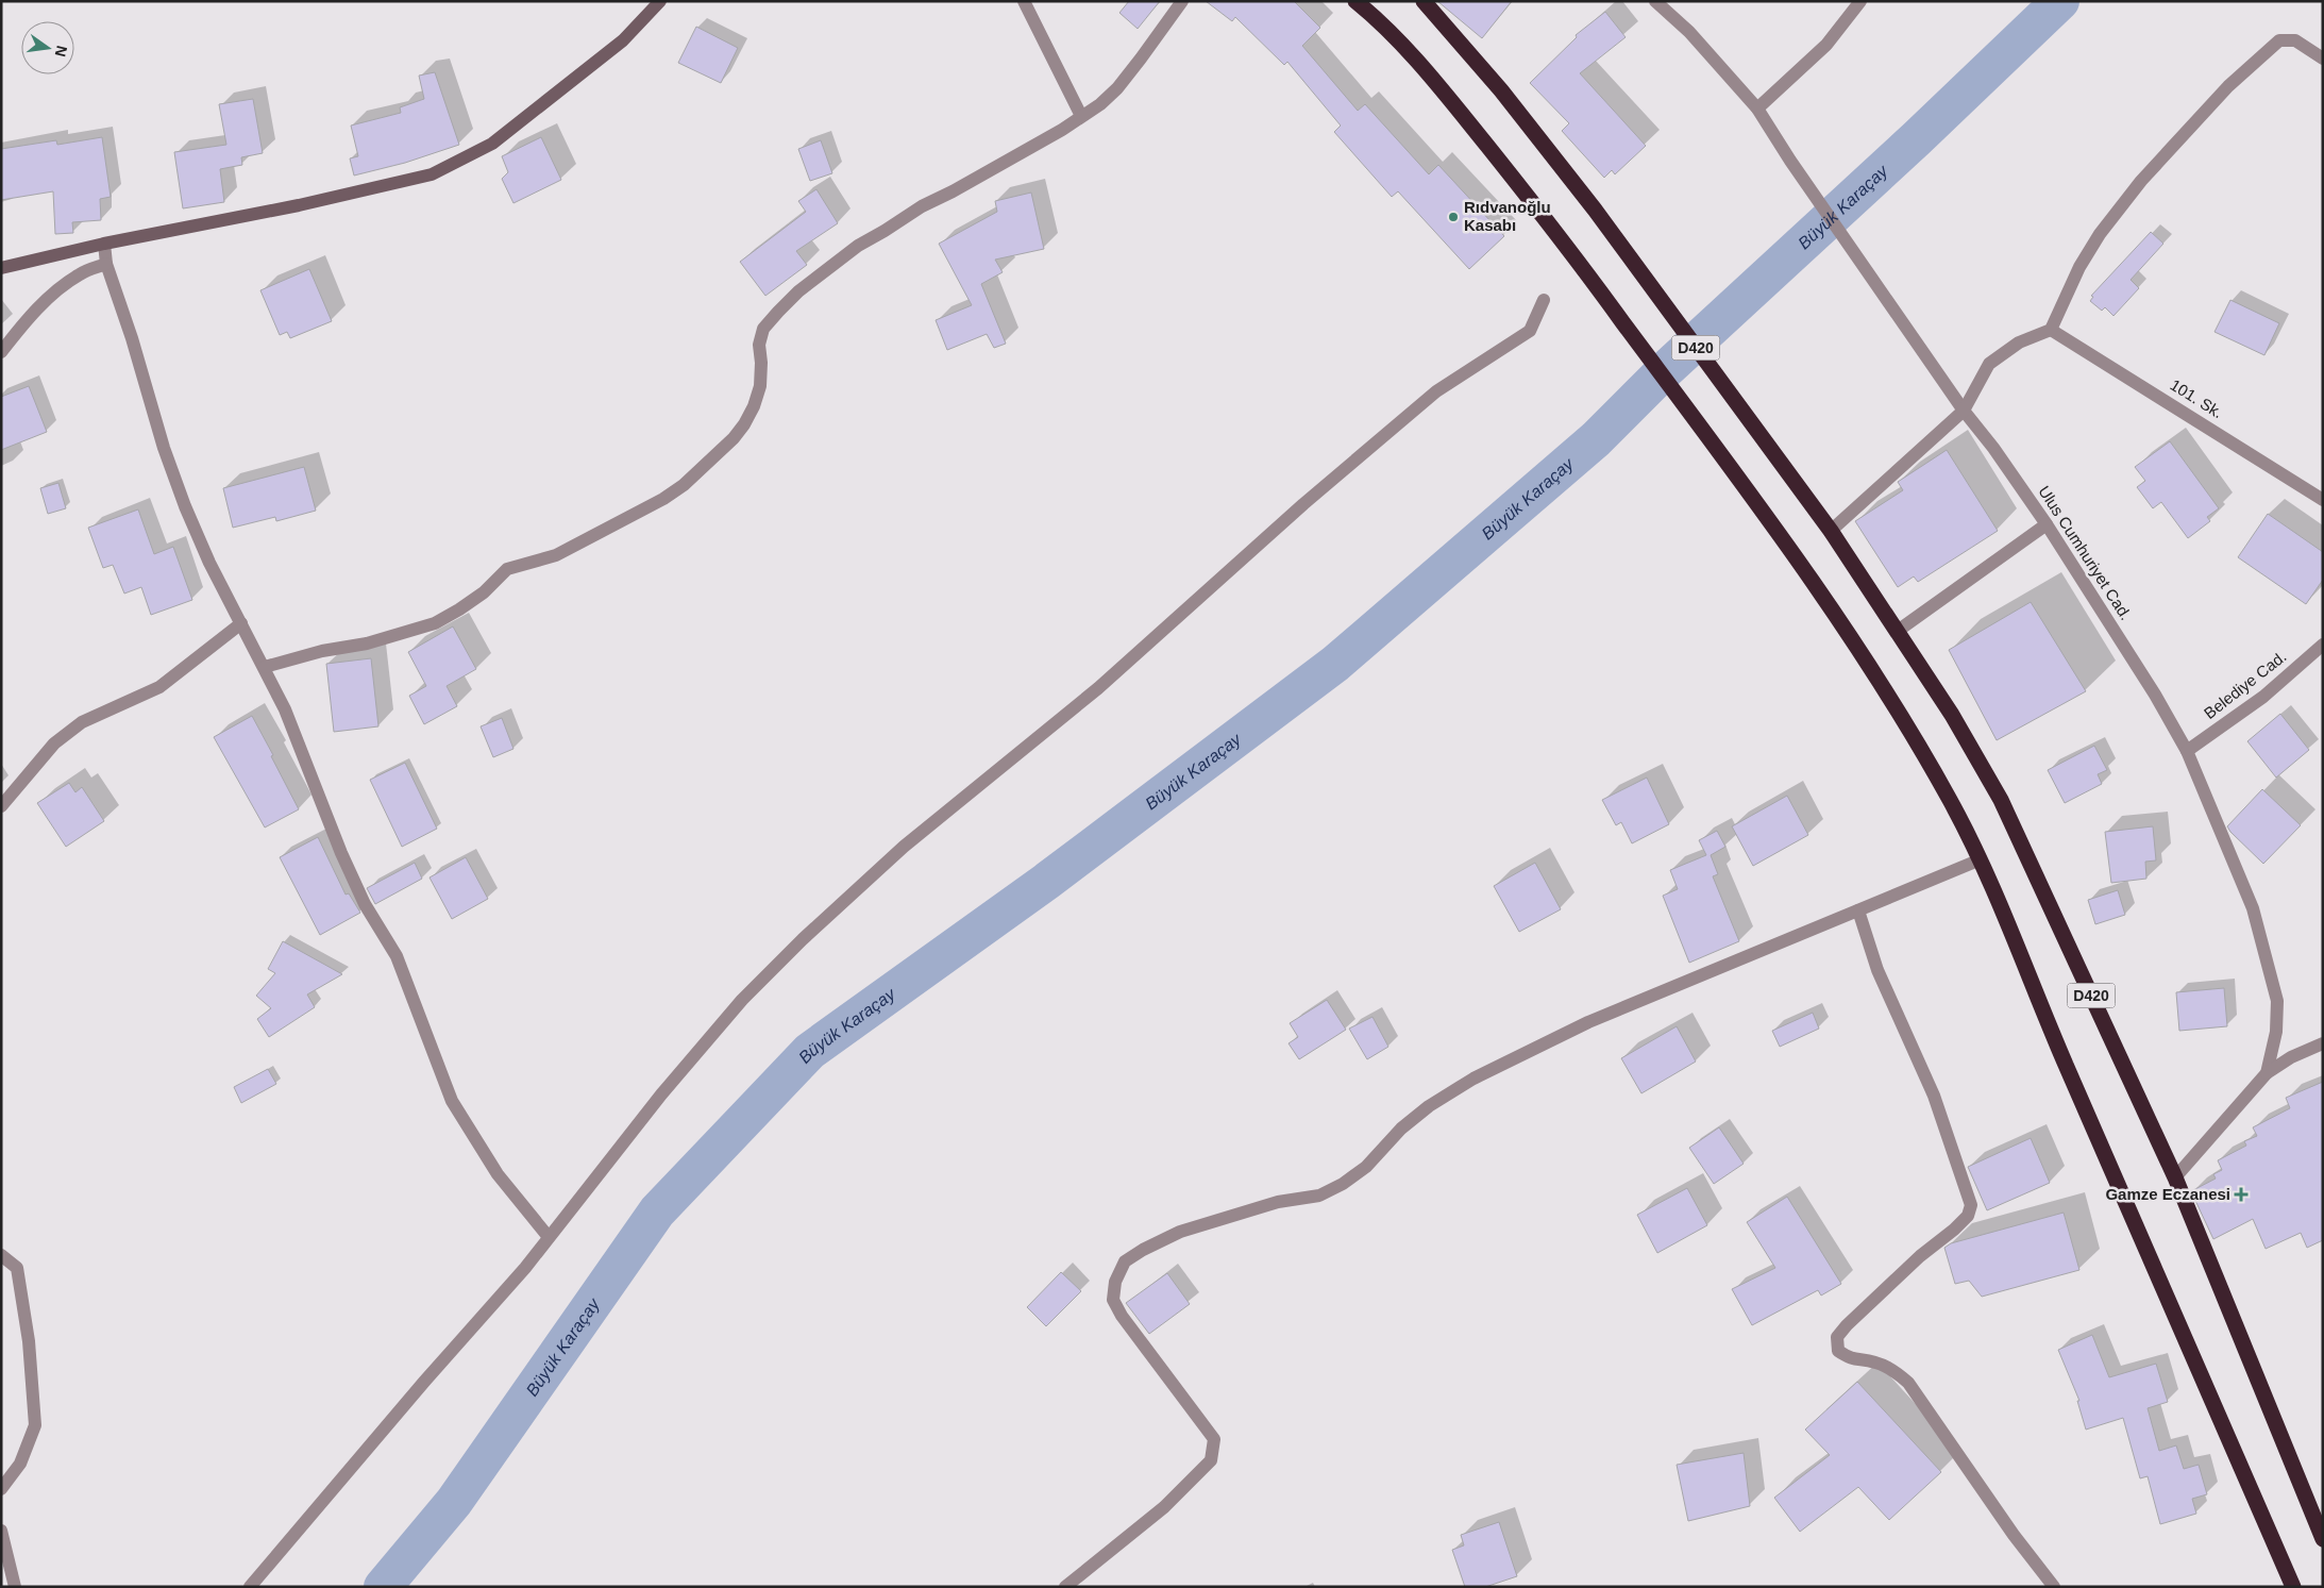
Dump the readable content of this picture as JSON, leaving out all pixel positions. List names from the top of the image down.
{
  "streets": {
    "highway": ["D420"],
    "street": ["101. Sk.", "Ulus Cumhuriyet Cad.", "Belediye Cad."]
  },
  "crossings": [
    ["D420", "Ulus Cumhuriyet Cad."],
    ["Ulus Cumhuriyet Cad.", "Belediye Cad."]
  ],
  "water": ["Büyük Karaçay"],
  "places": {
    "other": ["Rıdvanoğlu Kasabı"],
    "health": ["Gamze Eczanesi"]
  },
  "north": "right"
}
